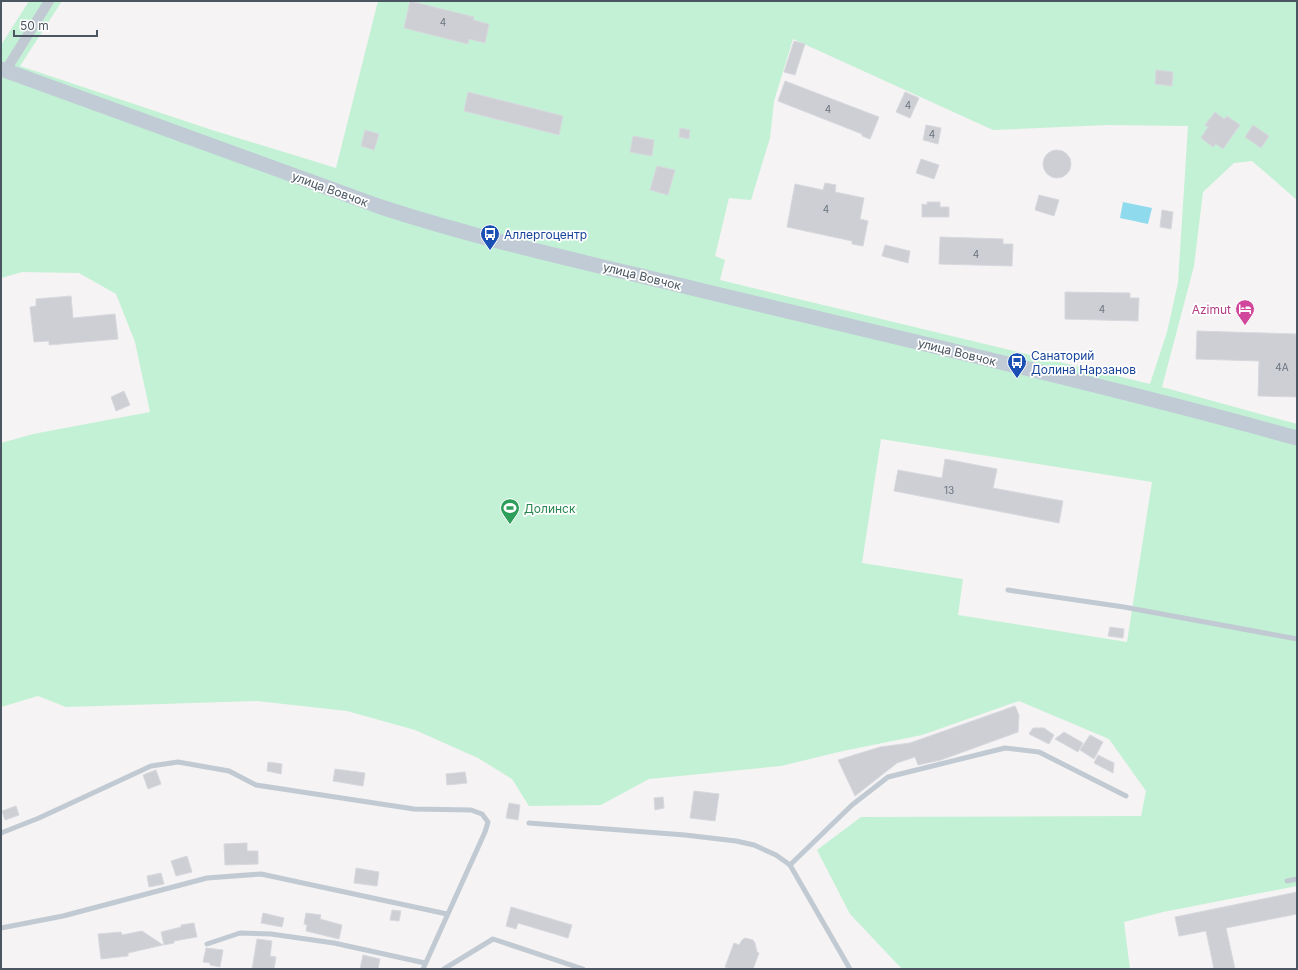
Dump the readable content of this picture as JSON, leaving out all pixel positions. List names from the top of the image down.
{
  "streets": {
    "street": ["улица Вовчок"]
  },
  "places": {
    "bus stop": ["Аллергоцентр", "Санаторий Долина Нарзанов"],
    "hotel": ["Azimut"],
    "sports": ["Долинск"]
  },
  "house_numbers": [
    "4",
    "4",
    "4",
    "4",
    "4",
    "4",
    "4",
    "4А",
    "13"
  ],
  "scale_bar": "50 m"
}
